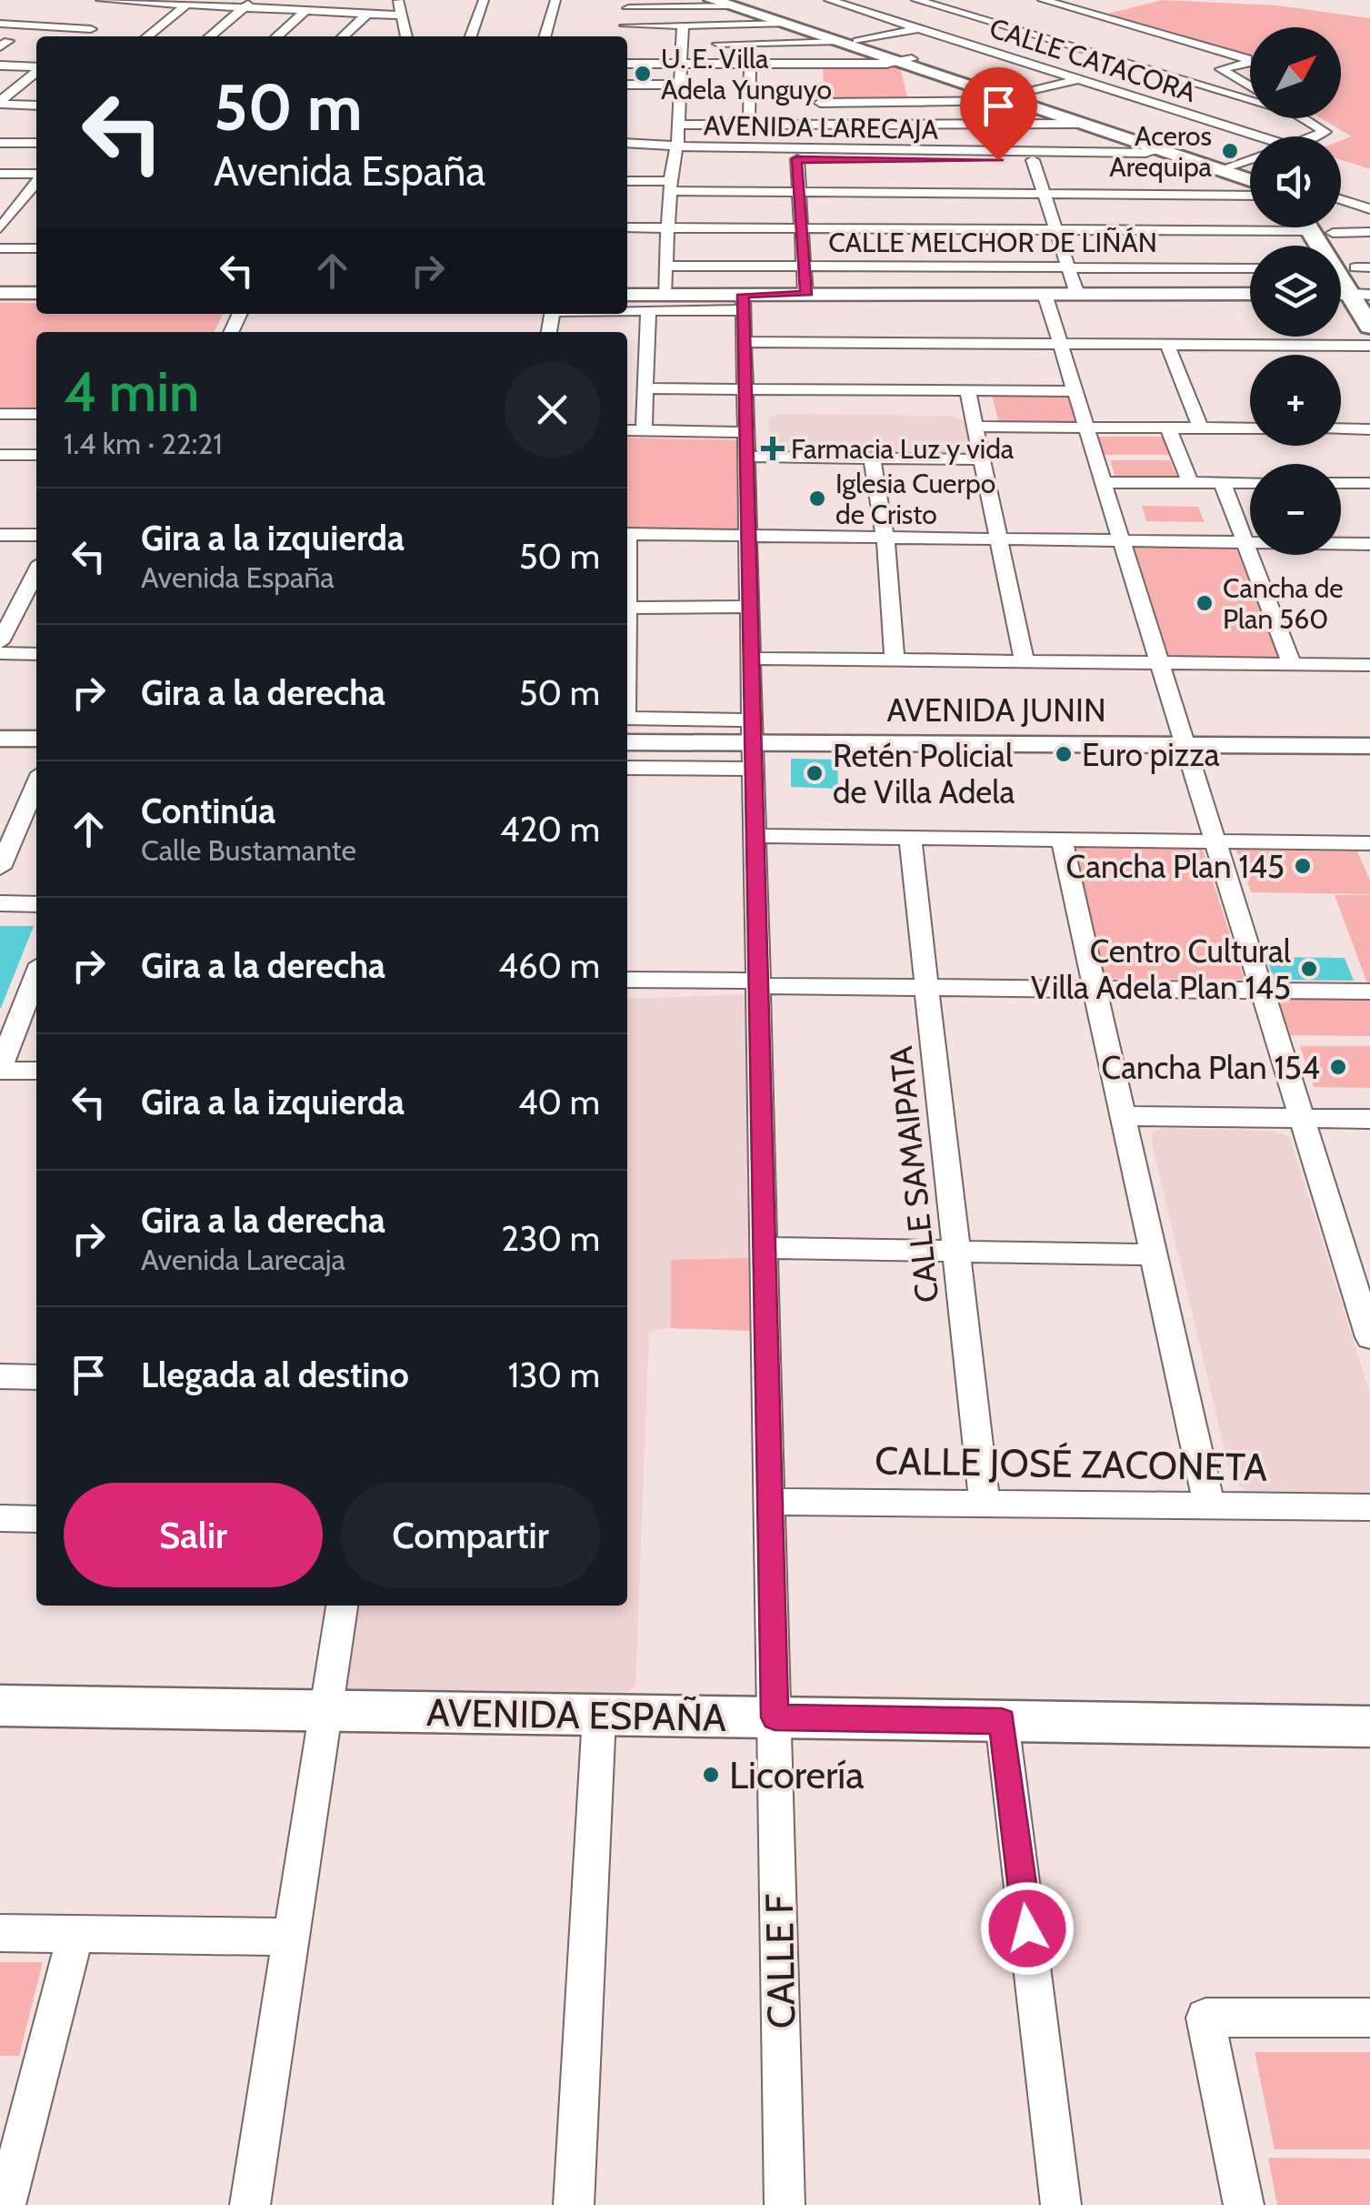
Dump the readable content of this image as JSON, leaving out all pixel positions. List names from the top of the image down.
{
  "streets": {
    "street": [
      "CALLE CATACORA",
      "AVENIDA LARECAJA",
      "CALLE MELCHOR DE LIÑÁN",
      "AVENIDA JUNIN",
      "CALLE SAMAIPATA",
      "CALLE JOSÉ ZACONETA",
      "AVENIDA ESPAÑA",
      "CALLE F"
    ]
  },
  "crossings": [
    ["AVENIDA JUNIN", "CALLE F"],
    ["CALLE SAMAIPATA", "CALLE JOSÉ ZACONETA"],
    ["CALLE JOSÉ ZACONETA", "CALLE F"],
    ["AVENIDA ESPAÑA", "CALLE F"]
  ],
  "places": {
    "other": [
      "U. E. Villa Adela Yunguyo",
      "Aceros Arequipa",
      "Iglesia Cuerpo de Cristo",
      "Cancha de Plan 560",
      "Euro pizza",
      "Retén Policial de Villa Adela",
      "Cancha Plan 145",
      "Centro Cultural Villa Adela Plan 145",
      "Cancha Plan 154",
      "Licorería"
    ],
    "health": ["Farmacia Luz y vida"]
  },
  "north": "top right",
  "page": {
    "map_buttons": ["+", "−"],
    "turn": ["50 m", "Avenida España"],
    "heading": ["4 min", "1.4 km · 22:21"],
    "list": [
      {
        "name": "Gira a la izquierda",
        "note": "Avenida España",
        "value": "50 m"
      },
      {
        "name": "Gira a la derecha",
        "value": "50 m"
      },
      {
        "name": "Continúa",
        "note": "Calle Bustamante",
        "value": "420 m"
      },
      {
        "name": "Gira a la derecha",
        "value": "460 m"
      },
      {
        "name": "Gira a la izquierda",
        "value": "40 m"
      },
      {
        "name": "Gira a la derecha",
        "note": "Avenida Larecaja",
        "value": "230 m"
      },
      {
        "name": "Llegada al destino",
        "value": "130 m"
      }
    ],
    "buttons": ["Salir", "Compartir"]
  }
}
